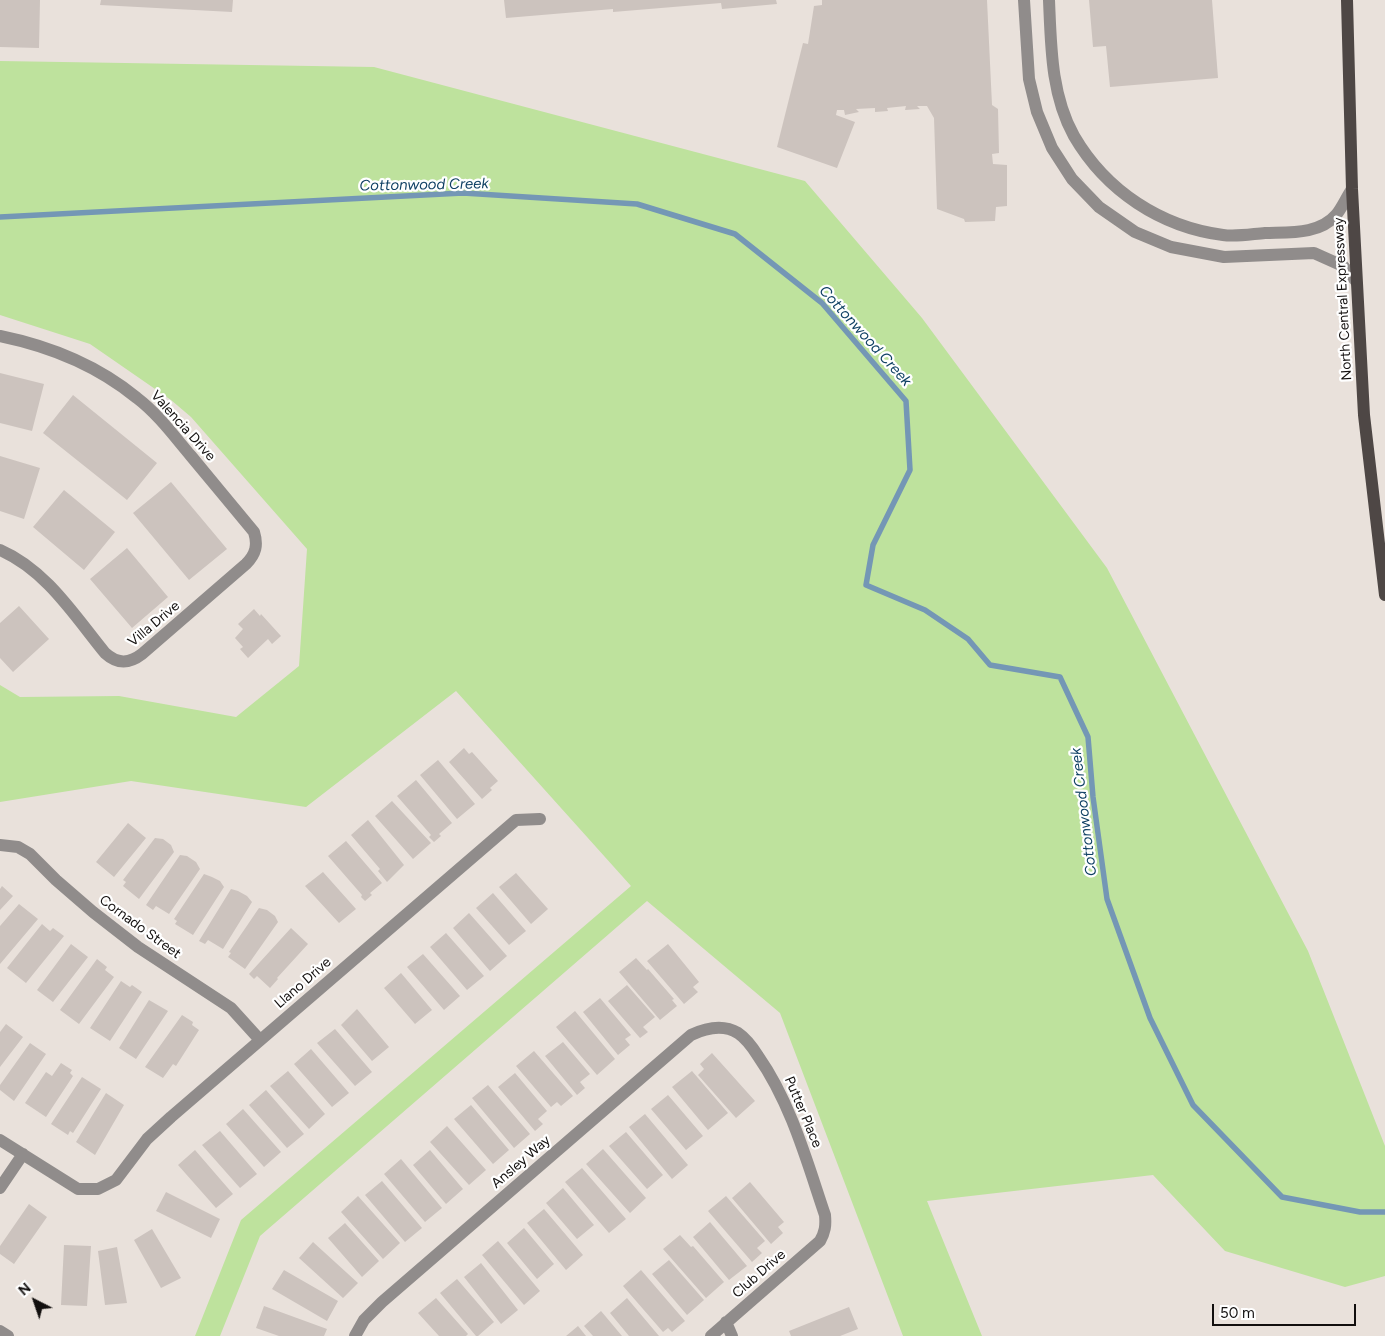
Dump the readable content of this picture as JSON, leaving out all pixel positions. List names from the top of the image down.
{
  "streets": {
    "main road": ["North Central Expressway"],
    "street": [
      "Valencia Drive",
      "Villa Drive",
      "Cornado Street",
      "Llano Drive",
      "Putter Place",
      "Ansley Way",
      "Club Drive"
    ]
  },
  "crossings": [
    ["Valencia Drive", "Villa Drive"],
    ["Cornado Street", "Llano Drive"],
    ["Putter Place", "Ansley Way"],
    ["Putter Place", "Club Drive"]
  ],
  "water": ["Cottonwood Creek"],
  "scale_bar": "50 m",
  "north": "top left"
}
